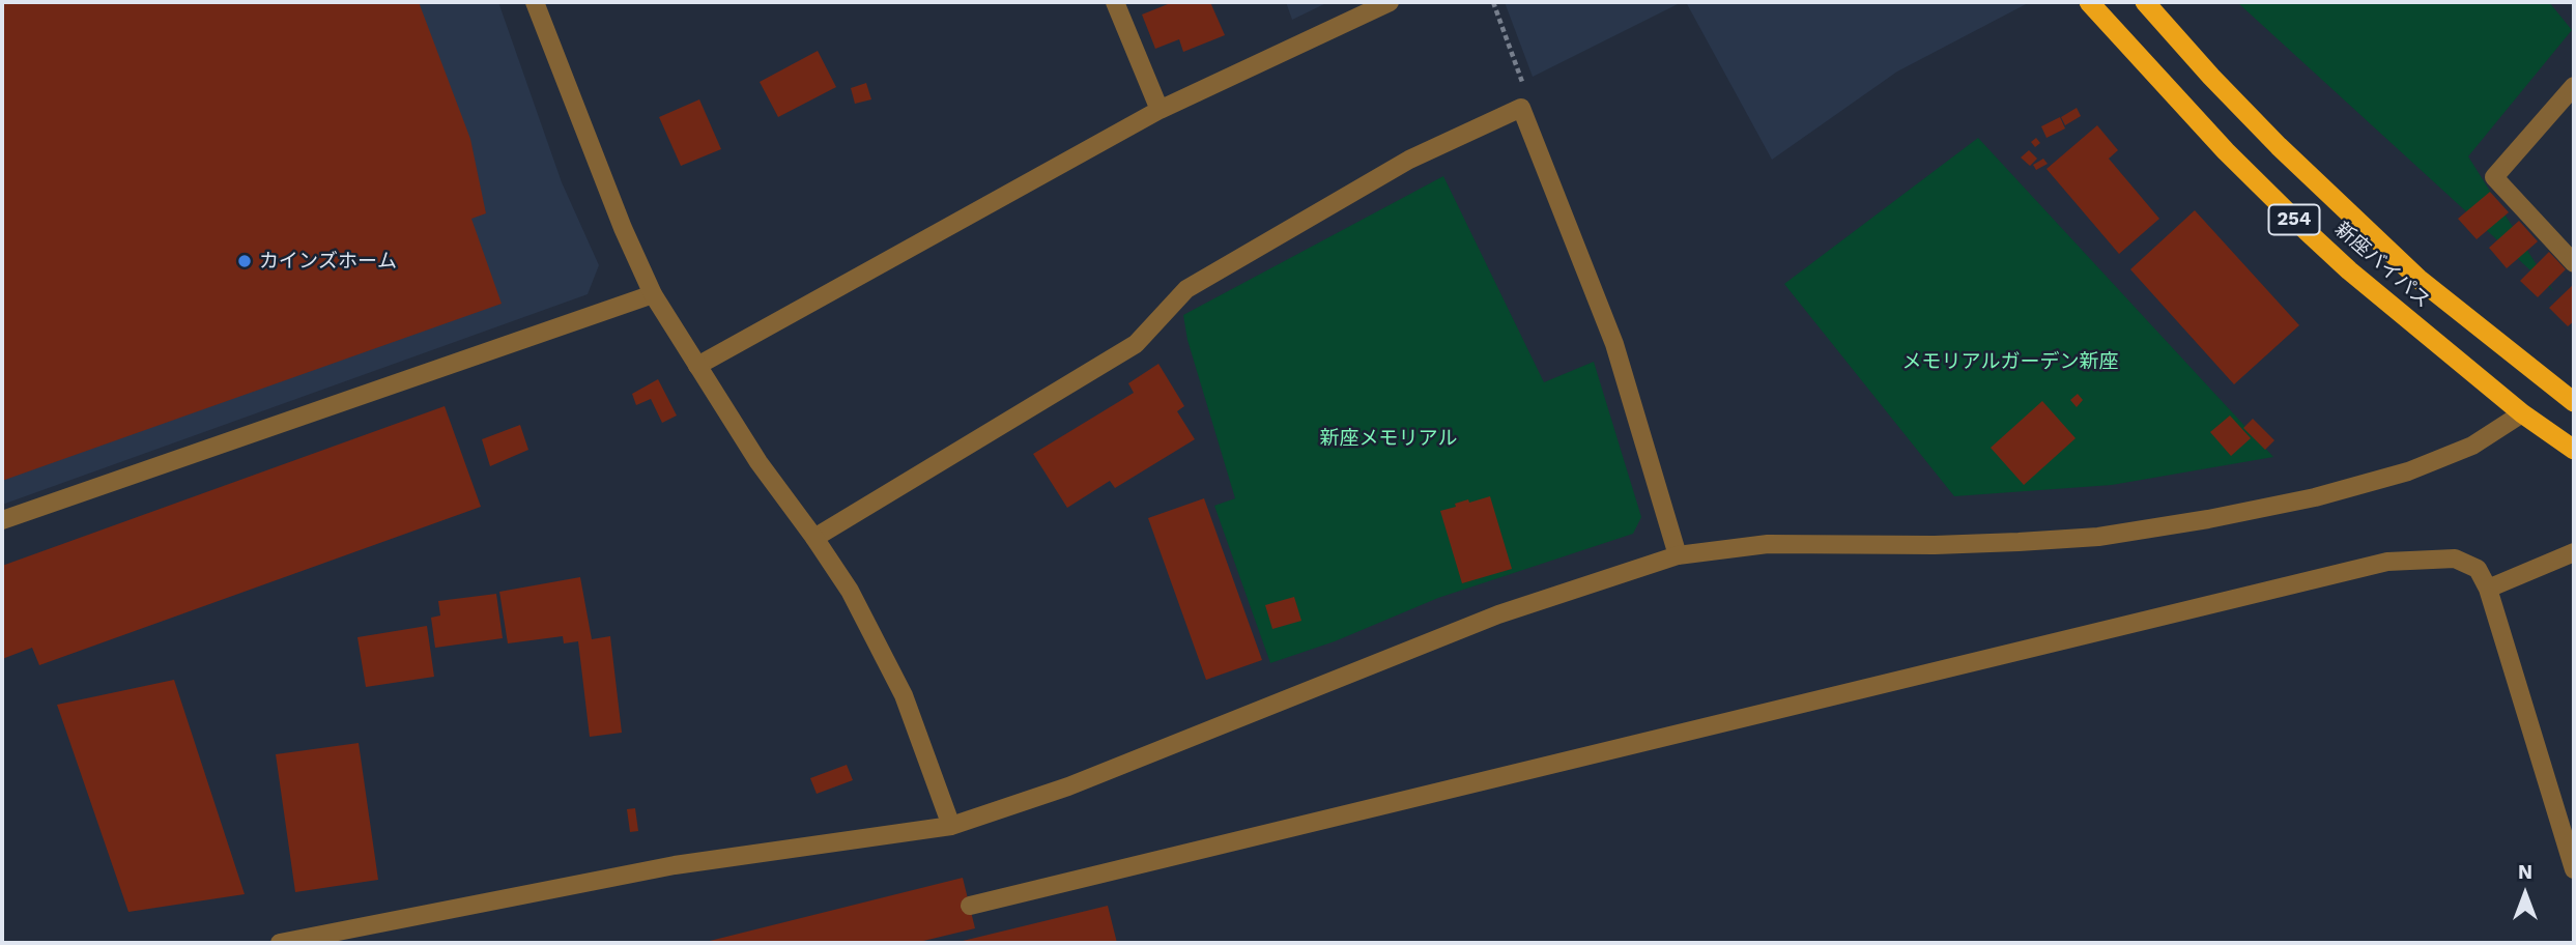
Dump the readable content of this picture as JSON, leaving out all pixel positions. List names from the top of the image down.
{
  "streets": {
    "highway": ["254", "新座バイパス"]
  },
  "parks": ["メモリアルガーデン新座", "新座メモリアル"],
  "places": ["カインズホーム"],
  "north": "top"
}
